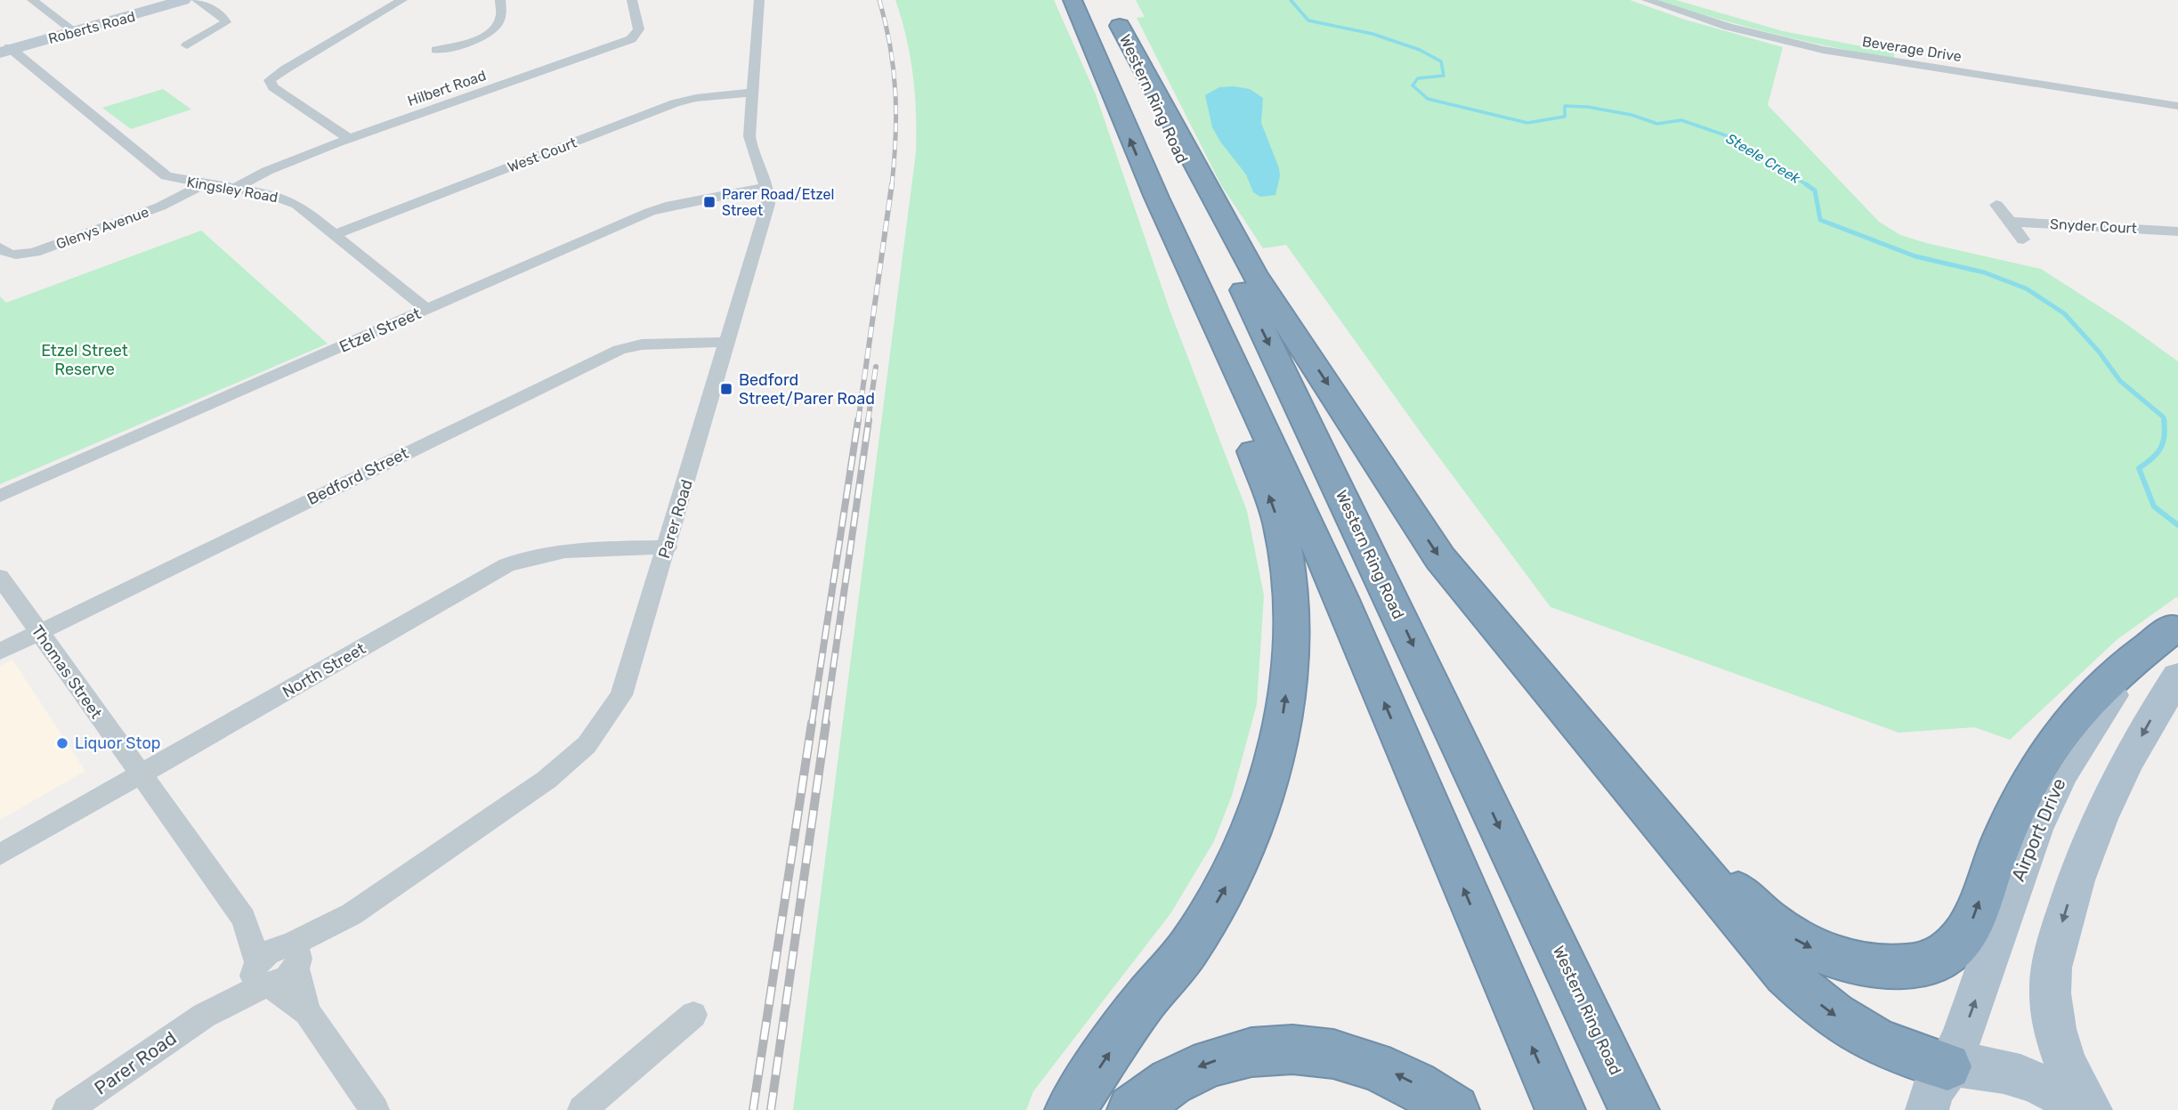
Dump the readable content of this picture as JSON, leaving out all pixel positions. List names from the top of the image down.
{
  "streets": {
    "highway": ["Western Ring Road"],
    "main road": ["Airport Drive"],
    "street": [
      "Roberts Road",
      "Beverage Drive",
      "Hilbert Road",
      "West Court",
      "Kingsley Road",
      "Snyder Court",
      "Glenys Avenue",
      "Etzel Street",
      "Bedford Street",
      "Parer Road",
      "North Street",
      "Thomas Street"
    ]
  },
  "crossings": [
    ["Roberts Road", "Kingsley Road"],
    ["Hilbert Road", "Kingsley Road"],
    ["West Court", "Kingsley Road"],
    ["West Court", "Parer Road"],
    ["Kingsley Road", "Glenys Avenue"],
    ["Kingsley Road", "Etzel Street"],
    ["Etzel Street", "Parer Road"],
    ["Bedford Street", "Parer Road"],
    ["Bedford Street", "Thomas Street"],
    ["Parer Road", "North Street"],
    ["Parer Road", "Thomas Street"],
    ["North Street", "Thomas Street"]
  ],
  "water": ["Steele Creek"],
  "parks": ["Etzel Street Reserve"],
  "places": {
    "transit": ["Parer Road/Etzel Street", "Bedford Street/Parer Road"],
    "other": ["Liquor Stop"]
  }
}
